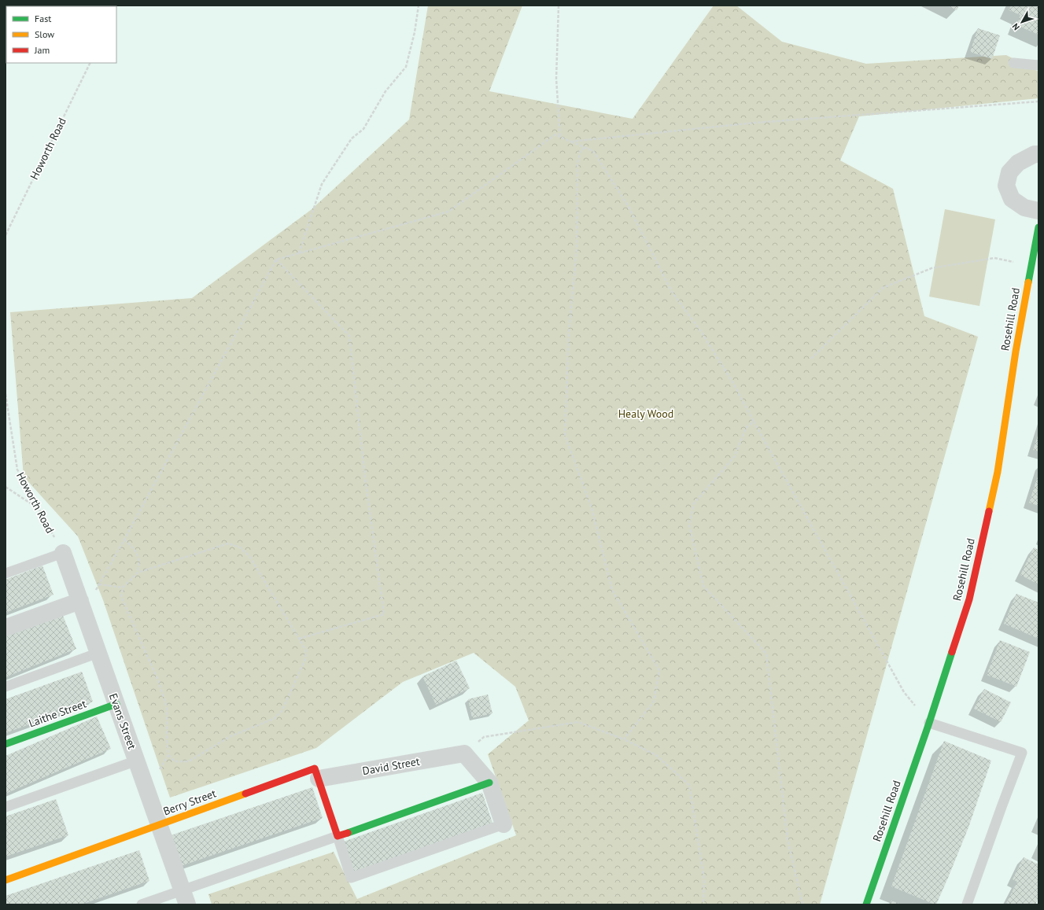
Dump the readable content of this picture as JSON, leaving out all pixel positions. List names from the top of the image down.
{
  "streets": {
    "street": [
      "Rosehill Road",
      "Laithe Street",
      "Evans Street",
      "David Street",
      "Berry Street"
    ],
    "path": ["Howorth Road"]
  },
  "crossings": [
    ["Howorth Road", "Evans Street"],
    ["Laithe Street", "Evans Street"],
    ["Evans Street", "Berry Street"],
    ["David Street", "Berry Street"]
  ],
  "parks": ["Healy Wood"],
  "legend": ["Fast", "Slow", "Jam"],
  "north": "bottom left"
}
